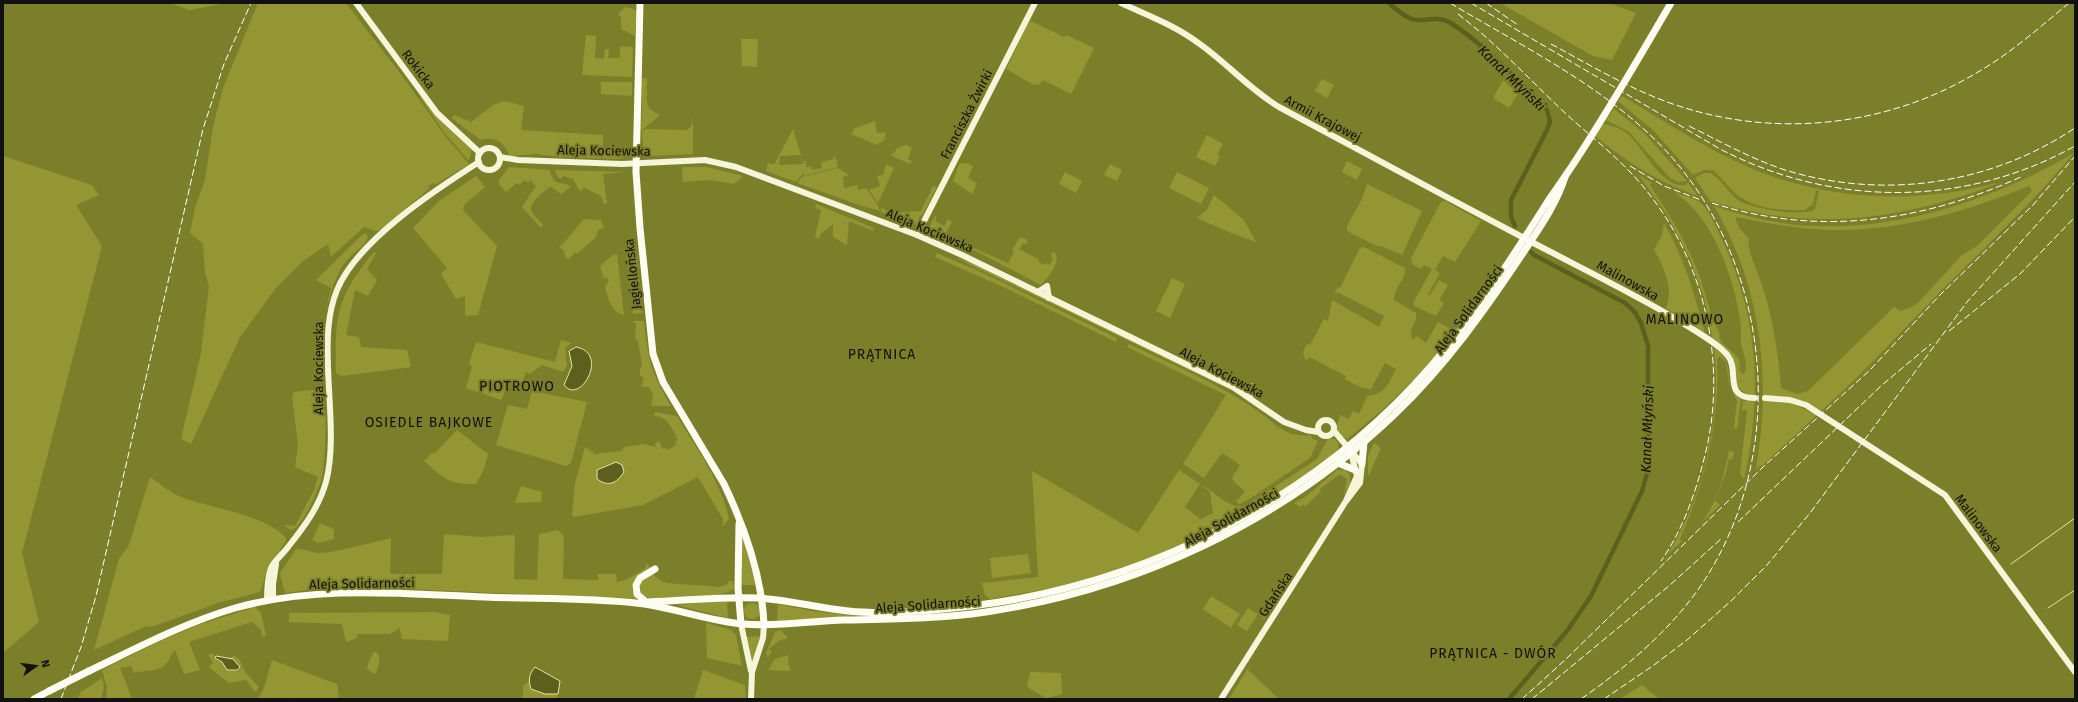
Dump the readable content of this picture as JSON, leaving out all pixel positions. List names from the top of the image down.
{
  "streets": {
    "main road": ["Jagiellońska", "Aleja Solidarności"],
    "street": [
      "Rokicka",
      "Franciszka Żwirki",
      "Armii Krajowej",
      "Aleja Kociewska",
      "Malinowska",
      "Gdańska"
    ]
  },
  "crossings": [
    ["Rokicka", "Aleja Kociewska"],
    ["Franciszka Żwirki", "Aleja Kociewska"],
    ["Armii Krajowej", "Malinowska"],
    ["Armii Krajowej", "Aleja Solidarności"],
    ["Aleja Kociewska", "Jagiellońska"],
    ["Aleja Kociewska", "Aleja Solidarności"],
    ["Jagiellońska", "Aleja Solidarności"],
    ["Malinowska", "Aleja Solidarności"],
    ["Aleja Solidarności", "Gdańska"]
  ],
  "districts": [
    "MALINOWO",
    "PRĄTNICA",
    "PIOTROWO",
    "OSIEDLE BAJKOWE",
    "PRĄTNICA - DWÓR"
  ],
  "water": ["Kanał Młyński"],
  "north": "right"
}
